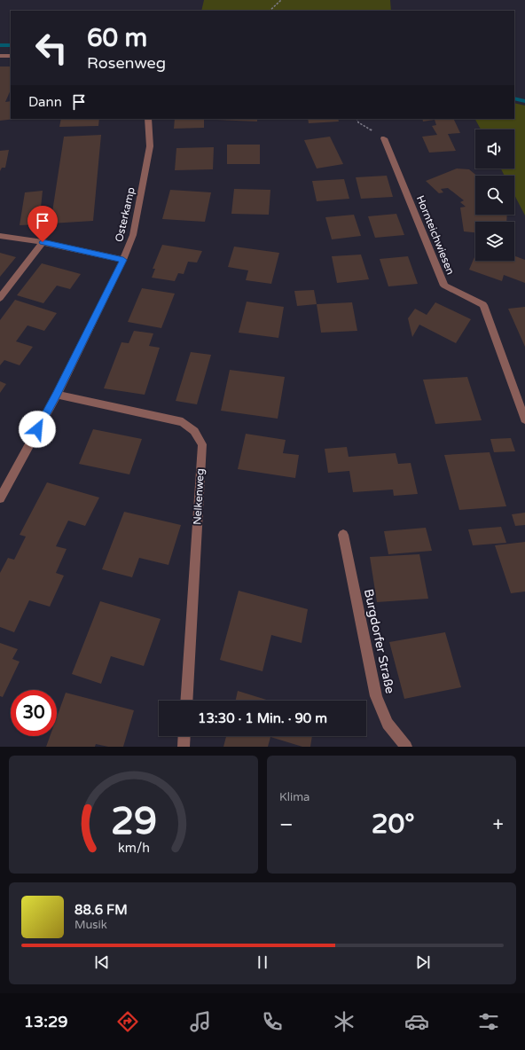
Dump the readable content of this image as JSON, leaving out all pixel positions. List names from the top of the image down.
{
  "streets": {
    "street": [
      "Osterkamp",
      "Hornteichwiesen",
      "Nelkenweg",
      "Burgdorfer Straße"
    ]
  },
  "crossings": [
    ["Osterkamp", "Nelkenweg"]
  ],
  "page": {
    "turn": ["60 m", "Rosenweg"],
    "then": "Dann",
    "limit": "30",
    "trip": "13:30 · 1 Min. · 90 m",
    "tile": "Klima",
    "heat": ["−", "20°", "+"],
    "song": ["88.6 FM", "Musik"],
    "tabs": "13:29",
    "gauge": ["29", "km/h"]
  }
}
